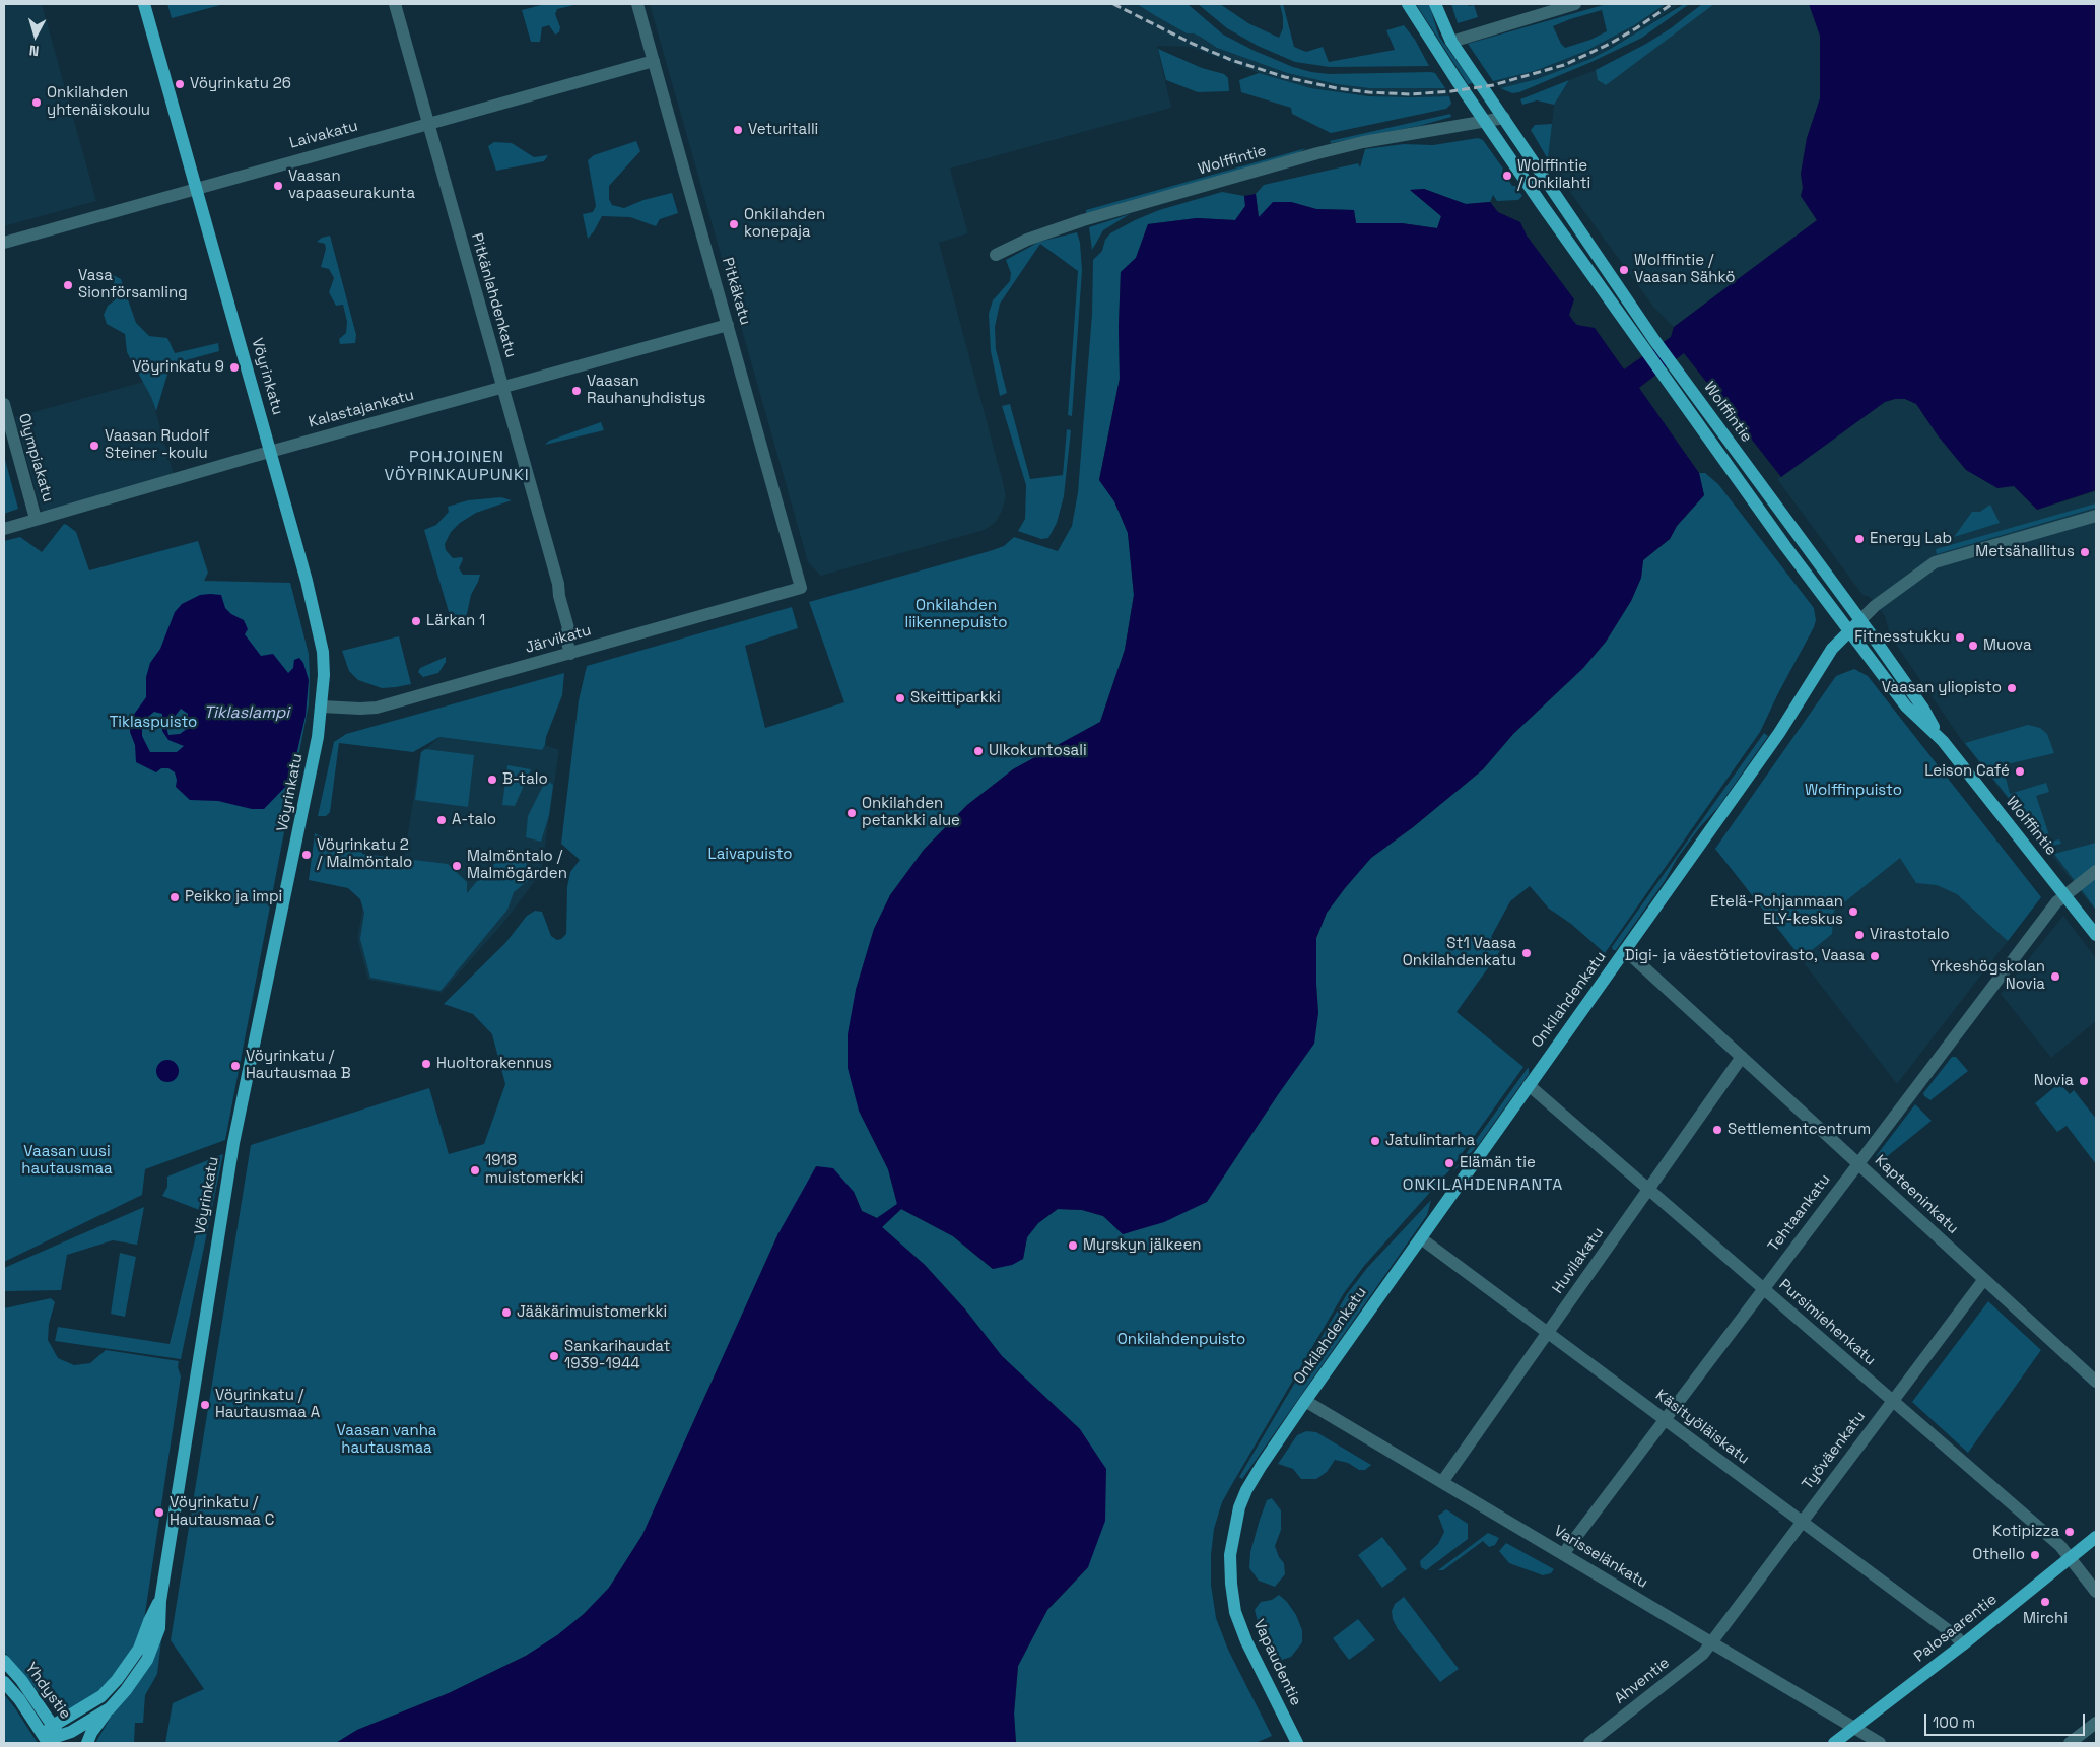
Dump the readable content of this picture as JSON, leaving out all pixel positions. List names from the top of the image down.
{
  "streets": {
    "main road": [
      "Wolffintie",
      "Vöyrinkatu",
      "Onkilahdenkatu",
      "Palosaarentie",
      "Vapaudentie",
      "Yhdystie"
    ],
    "street": [
      "Laivakatu",
      "Pitkäkatu",
      "Pitkänlahdenkatu",
      "Kalastajankatu",
      "Olympiakatu",
      "Järvikatu",
      "Kapteeninkatu",
      "Tehtaankatu",
      "Huvilakatu",
      "Pursimiehenkatu",
      "Käsityöläiskatu",
      "Työväenkatu",
      "Varisselänkatu",
      "Ahventie"
    ]
  },
  "crossings": [
    ["Laivakatu", "Pitkäkatu"],
    ["Laivakatu", "Pitkänlahdenkatu"],
    ["Laivakatu", "Vöyrinkatu"],
    ["Wolffintie", "Onkilahdenkatu"],
    ["Wolffintie", "Tehtaankatu"],
    ["Pitkäkatu", "Kalastajankatu"],
    ["Pitkäkatu", "Järvikatu"],
    ["Pitkänlahdenkatu", "Kalastajankatu"],
    ["Pitkänlahdenkatu", "Järvikatu"],
    ["Vöyrinkatu", "Kalastajankatu"],
    ["Vöyrinkatu", "Järvikatu"],
    ["Vöyrinkatu", "Yhdystie"],
    ["Kalastajankatu", "Olympiakatu"],
    ["Onkilahdenkatu", "Kapteeninkatu"],
    ["Onkilahdenkatu", "Pursimiehenkatu"],
    ["Onkilahdenkatu", "Käsityöläiskatu"],
    ["Onkilahdenkatu", "Varisselänkatu"],
    ["Onkilahdenkatu", "Vapaudentie"],
    ["Kapteeninkatu", "Tehtaankatu"],
    ["Kapteeninkatu", "Huvilakatu"],
    ["Kapteeninkatu", "Työväenkatu"],
    ["Tehtaankatu", "Pursimiehenkatu"],
    ["Tehtaankatu", "Käsityöläiskatu"],
    ["Tehtaankatu", "Varisselänkatu"],
    ["Huvilakatu", "Pursimiehenkatu"],
    ["Huvilakatu", "Käsityöläiskatu"],
    ["Huvilakatu", "Varisselänkatu"],
    ["Pursimiehenkatu", "Työväenkatu"],
    ["Pursimiehenkatu", "Palosaarentie"],
    ["Käsityöläiskatu", "Työväenkatu"],
    ["Käsityöläiskatu", "Palosaarentie"],
    ["Työväenkatu", "Varisselänkatu"],
    ["Työväenkatu", "Ahventie"],
    ["Varisselänkatu", "Palosaarentie"],
    ["Varisselänkatu", "Vapaudentie"],
    ["Varisselänkatu", "Ahventie"]
  ],
  "districts": ["POHJOINEN VÖYRINKAUPUNKI", "ONKILAHDENRANTA"],
  "water": ["Tiklaslampi"],
  "parks": [
    "Onkilahden liikennepuisto",
    "Tiklaspuisto",
    "Wolffinpuisto",
    "Laivapuisto",
    "Vaasan uusi hautausmaa",
    "Onkilahdenpuisto",
    "Vaasan vanha hautausmaa"
  ],
  "places": [
    "Vöyrinkatu 26",
    "Onkilahden yhtenäiskoulu",
    "Veturitalli",
    "Wolffintie / Onkilahti",
    "Vaasan vapaaseurakunta",
    "Onkilahden konepaja",
    "Wolffintie / Vaasan Sähkö",
    "Vasa Sionförsamling",
    "Vöyrinkatu 9",
    "Vaasan Rauhanyhdistys",
    "Vaasan Rudolf Steiner -koulu",
    "Energy Lab",
    "Metsähallitus",
    "Lärkan 1",
    "Fitnesstukku",
    "Muova",
    "Vaasan yliopisto",
    "Skeittiparkki",
    "Ulkokuntosali",
    "Leison Café",
    "B-talo",
    "Onkilahden petankki alue",
    "A-talo",
    "Vöyrinkatu 2 / Malmöntalo",
    "Malmöntalo / Malmögården",
    "Peikko ja impi",
    "Etelä-Pohjanmaan ELY-keskus",
    "Virastotalo",
    "St1 Vaasa Onkilahdenkatu",
    "Digi- ja väestötietovirasto, Vaasa",
    "Yrkeshögskolan Novia",
    "Huoltorakennus",
    "Vöyrinkatu / Hautausmaa B",
    "Novia",
    "Settlementcentrum",
    "Jatulintarha",
    "Elämän tie",
    "1918 muistomerkki",
    "Myrskyn jälkeen",
    "Jääkärimuistomerkki",
    "Sankarihaudat 1939-1944",
    "Vöyrinkatu / Hautausmaa A",
    "Vöyrinkatu / Hautausmaa C",
    "Kotipizza",
    "Othello",
    "Mirchi"
  ],
  "scale_bar": "100 m",
  "north": "bottom"
}
